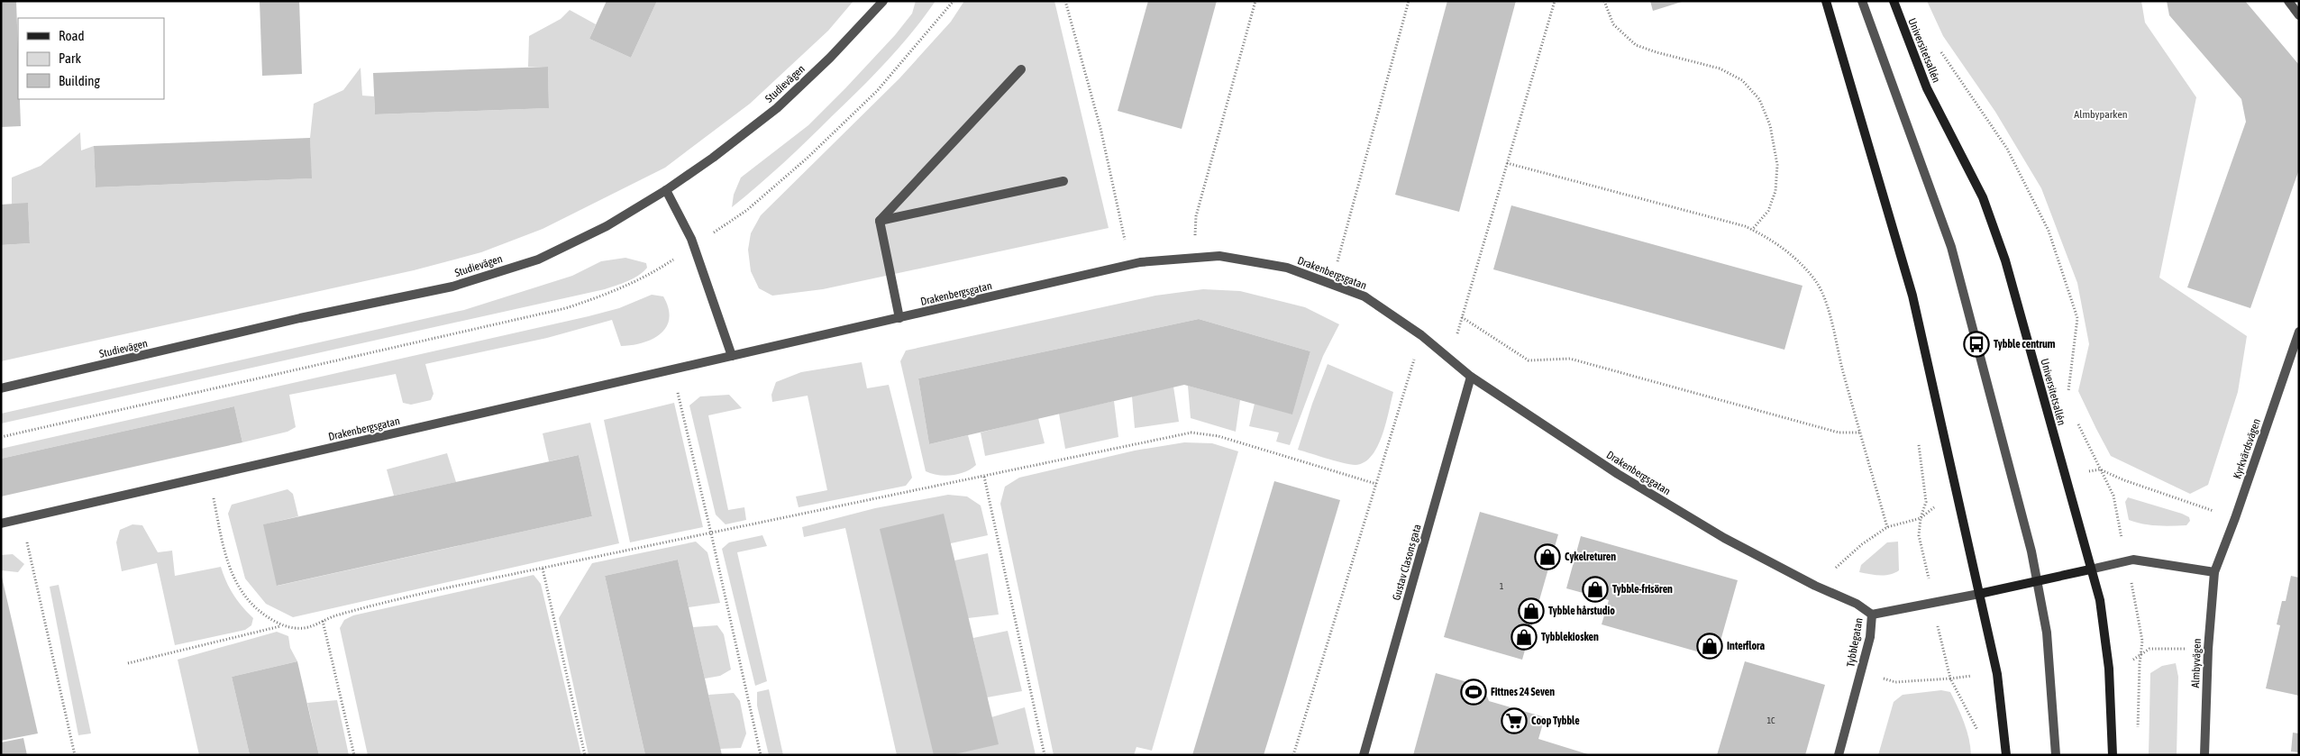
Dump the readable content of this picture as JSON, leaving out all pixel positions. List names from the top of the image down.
{
  "streets": {
    "main road": ["Universitetsallén"],
    "street": [
      "Studievägen",
      "Drakenbergsgatan",
      "Kyrkvärdsvägen",
      "Gustav Clasons gata",
      "Tybblegatan",
      "Almbyvägen"
    ]
  },
  "crossings": [
    ["Drakenbergsgatan", "Gustav Clasons gata"],
    ["Drakenbergsgatan", "Tybblegatan"],
    ["Kyrkvärdsvägen", "Almbyvägen"]
  ],
  "parks": ["Almbyparken"],
  "places": {
    "bus stop": ["Tybble centrum"],
    "shop": [
      "Cykelreturen",
      "Tybble-frisören",
      "Tybble hårstudio",
      "Tybblekiosken",
      "Interflora"
    ],
    "sports": ["Fittnes 24 Seven"],
    "supermarket": ["Coop Tybble"]
  },
  "house_numbers": ["1", "1C"],
  "legend": ["Road", "Park", "Building"]
}
